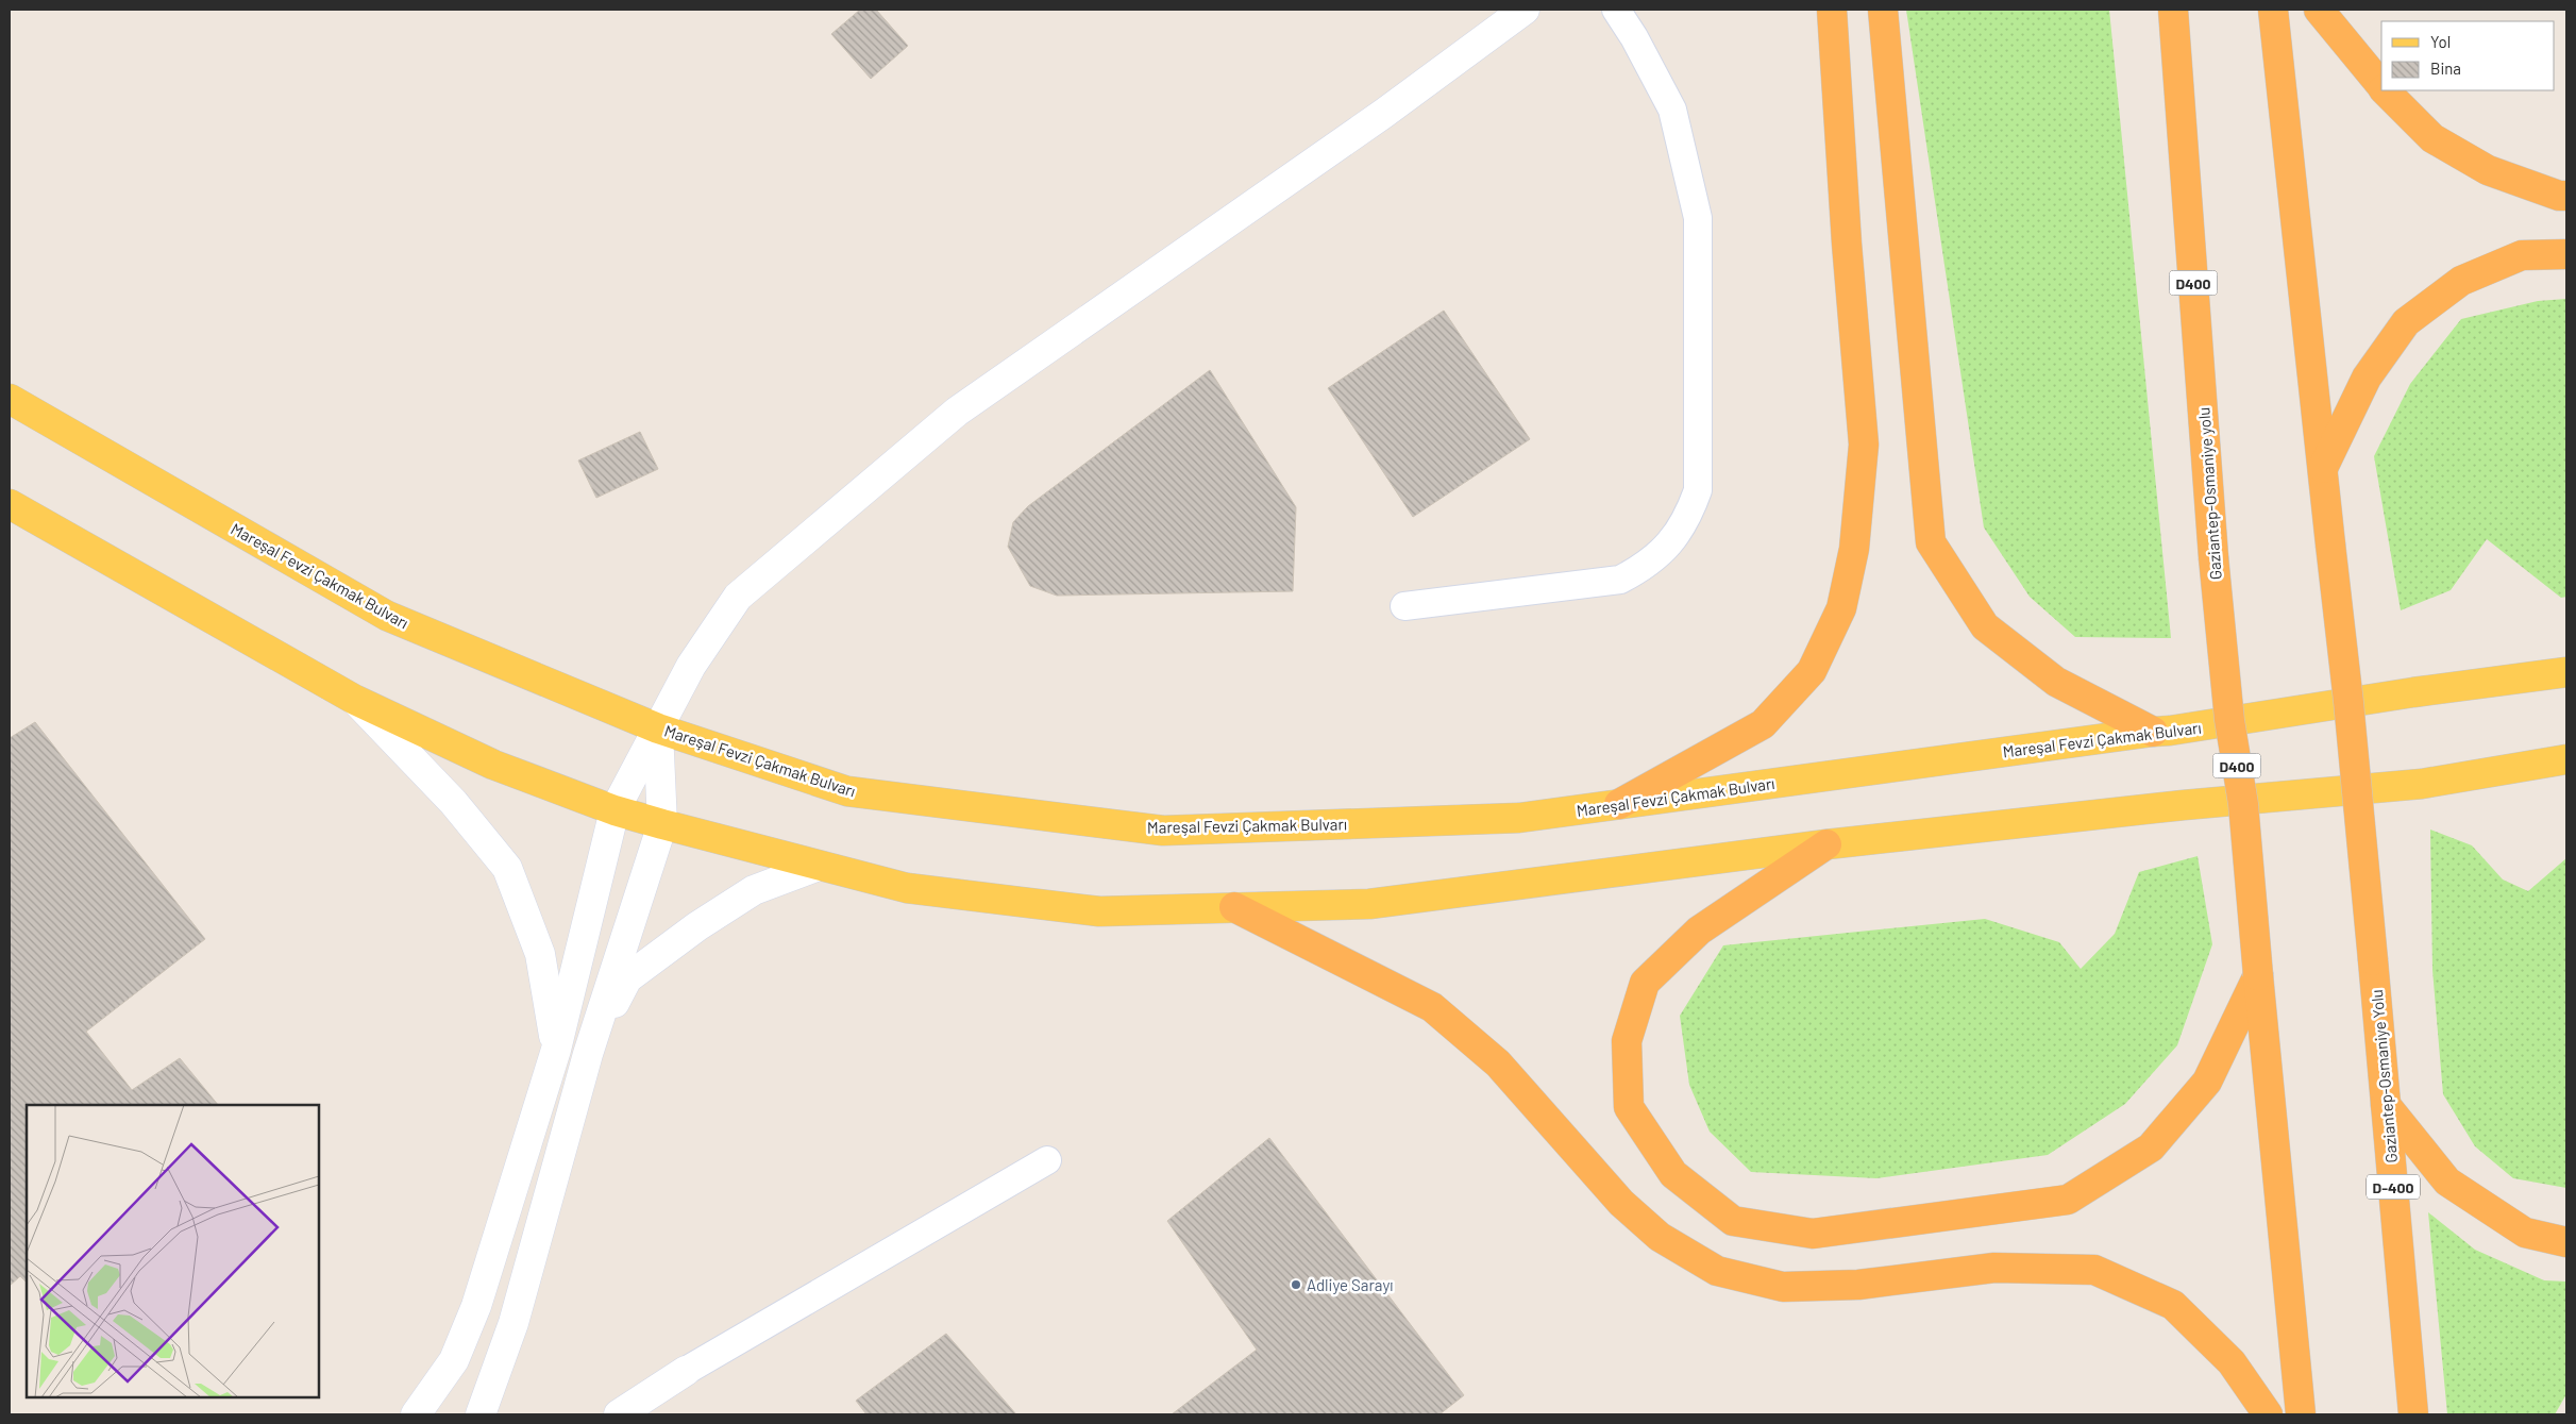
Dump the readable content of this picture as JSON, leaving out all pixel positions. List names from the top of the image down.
{
  "streets": {
    "highway": [
      "D400",
      "Gaziantep-Osmaniye yolu",
      "Gaziantep-Osmaniye Yolu",
      "D-400"
    ],
    "main road": ["Mareşal Fevzi Çakmak Bulvarı"]
  },
  "places": ["Adliye Sarayı"],
  "legend": ["Yol", "Bina"]
}
